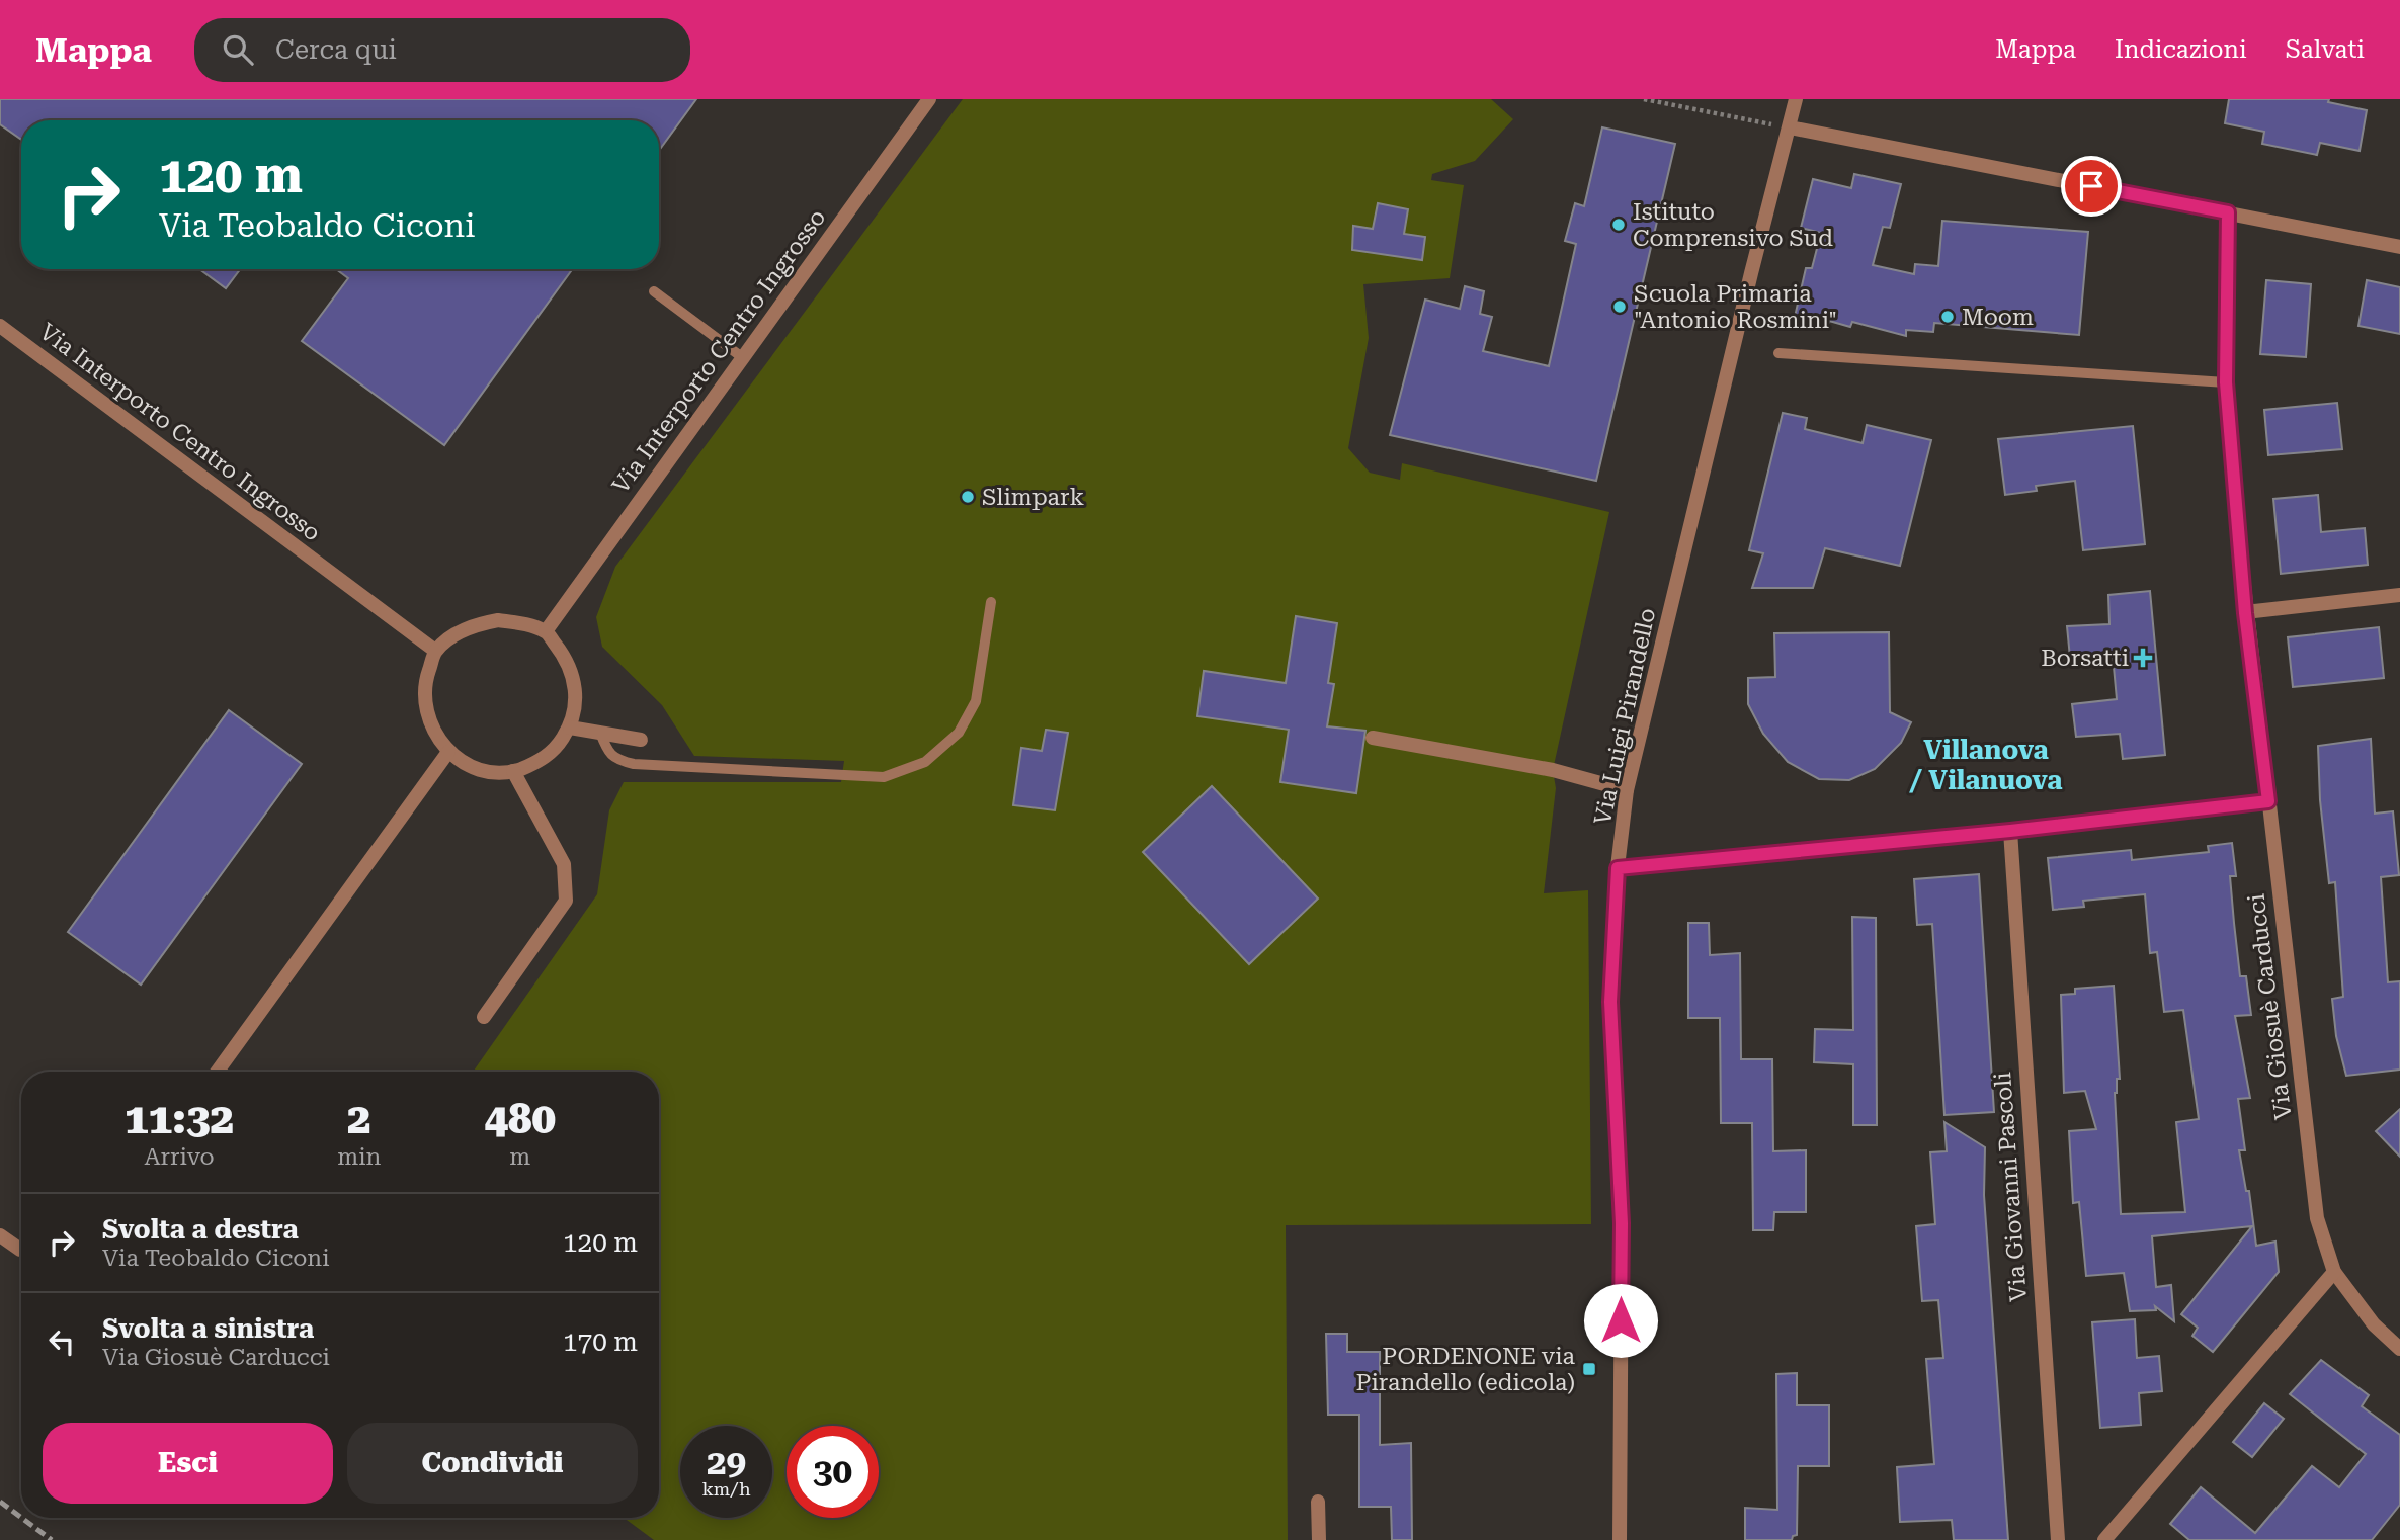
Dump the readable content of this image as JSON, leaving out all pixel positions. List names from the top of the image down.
{
  "streets": {
    "street": [
      "Via Interporto Centro Ingrosso",
      "Via Luigi Pirandello",
      "Via Giosuè Carducci",
      "Via Giovanni Pascoli"
    ]
  },
  "districts": ["Villanova / Vilanuova"],
  "places": {
    "other": [
      "Istituto Comprensivo Sud",
      "Scuola Primaria \"Antonio Rosmini\"",
      "Moom",
      "Slimpark"
    ],
    "health": ["Borsatti"],
    "transit": ["PORDENONE via Pirandello (edicola)"]
  },
  "page": {
    "header": "Mappa",
    "search": "Cerca qui",
    "nav": ["Mappa", "Indicazioni", "Salvati"],
    "turn": ["120 m", "Via Teobaldo Ciconi"],
    "eta": [
      "11:32",
      "Arrivo",
      "2",
      "min",
      "480",
      "m"
    ],
    "list": [
      {
        "name": "Svolta a destra",
        "note": "Via Teobaldo Ciconi",
        "value": "120 m"
      },
      {
        "name": "Svolta a sinistra",
        "note": "Via Giosuè Carducci",
        "value": "170 m"
      }
    ],
    "buttons": ["Esci", "Condividi"],
    "speed": "29 km/h",
    "limit": "30"
  }
}
